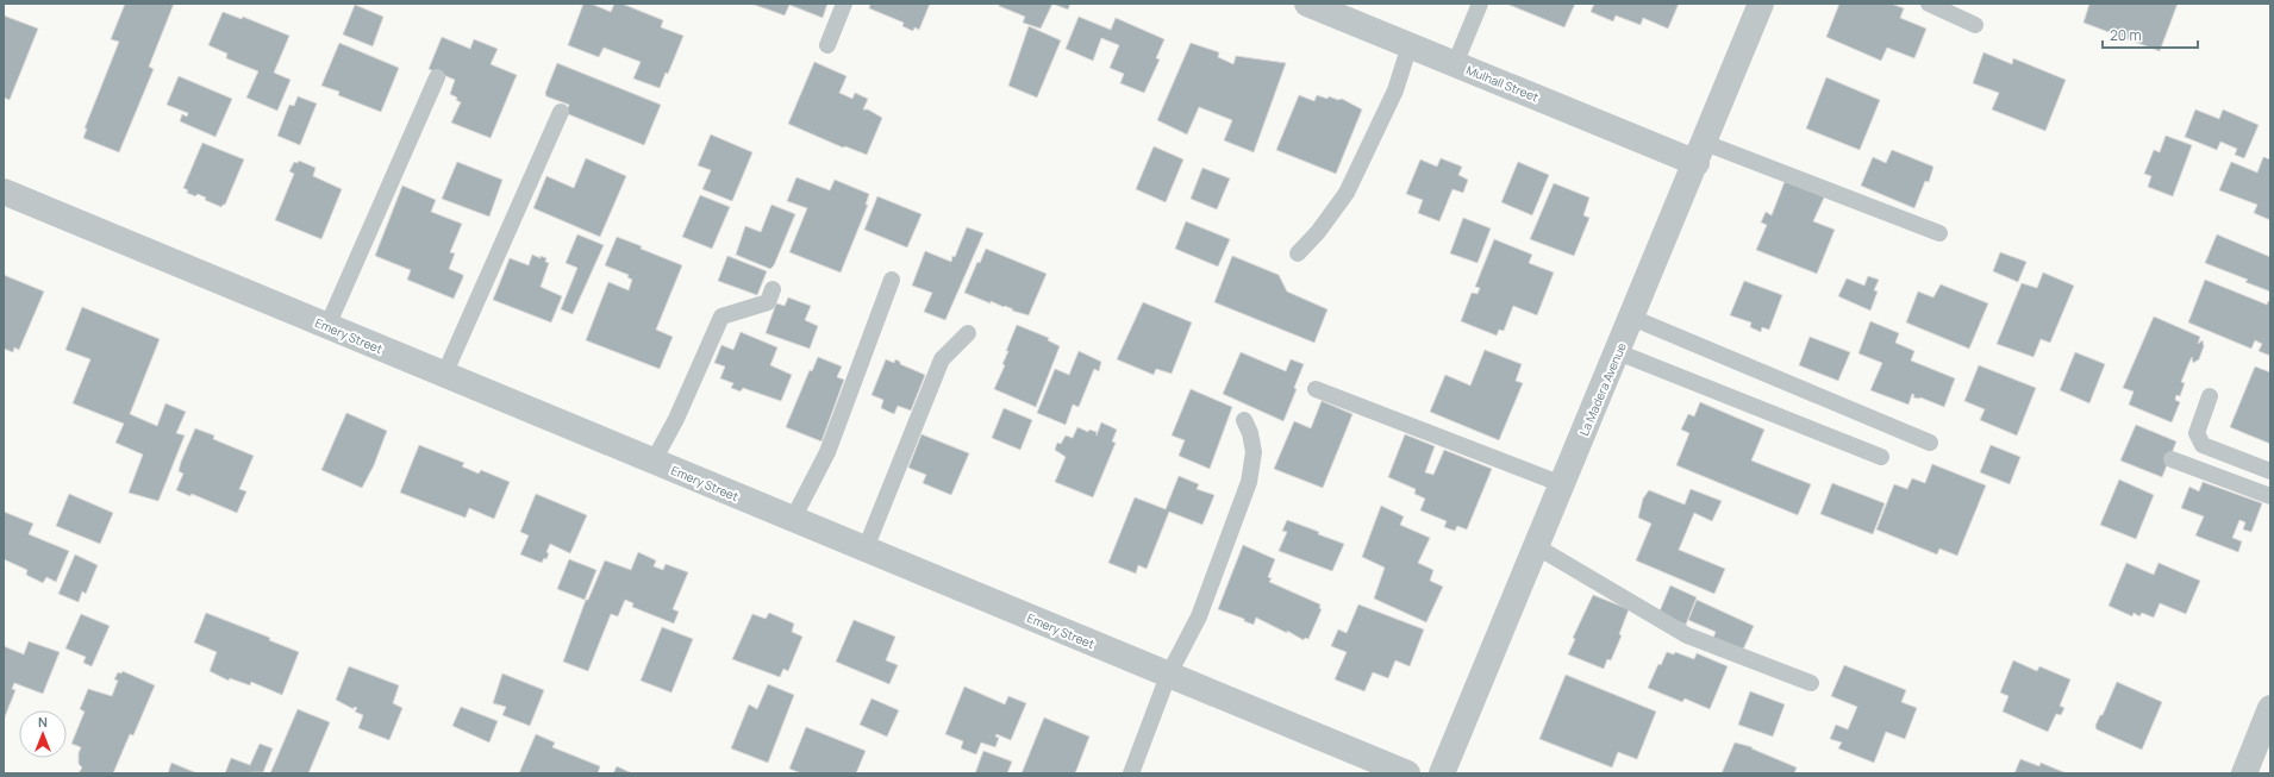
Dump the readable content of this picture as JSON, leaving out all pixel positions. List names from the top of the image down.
{
  "streets": {
    "street": ["Mulhall Street", "Emery Street", "La Madera Avenue"]
  },
  "crossings": [
    ["Mulhall Street", "La Madera Avenue"]
  ],
  "scale_bar": "20 m",
  "north": "top"
}
